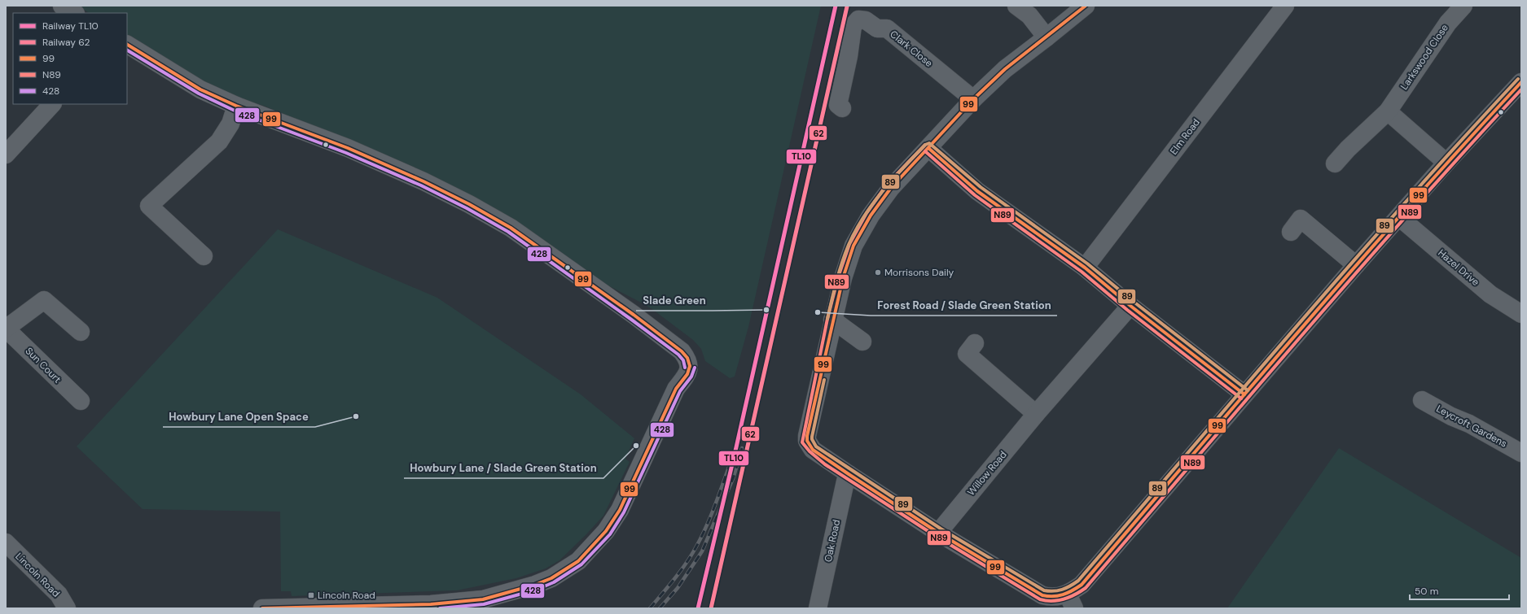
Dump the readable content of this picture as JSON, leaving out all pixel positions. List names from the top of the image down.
{
  "streets": {
    "street": [
      "Clark Close",
      "Larkswood Close",
      "Elm Road",
      "Hazel Drive",
      "Sun Court",
      "Leycroft Gardens",
      "Willow Road",
      "Oak Road",
      "Lincoln Road"
    ]
  },
  "places": {
    "other": [
      "Morrisons Daily",
      "Slade Green",
      "Forest Road / Slade Green Station",
      "Howbury Lane Open Space",
      "Howbury Lane / Slade Green Station"
    ],
    "transit": ["Lincoln Road"]
  },
  "lines": [
    "rail line TL10",
    "transit line 99",
    "rail line 62",
    "transit line 428",
    "transit line 89",
    "transit line N89"
  ],
  "legend": [
    "Railway TL10",
    "Railway 62",
    "99",
    "N89",
    "428"
  ],
  "scale_bar": "50 m"
}
